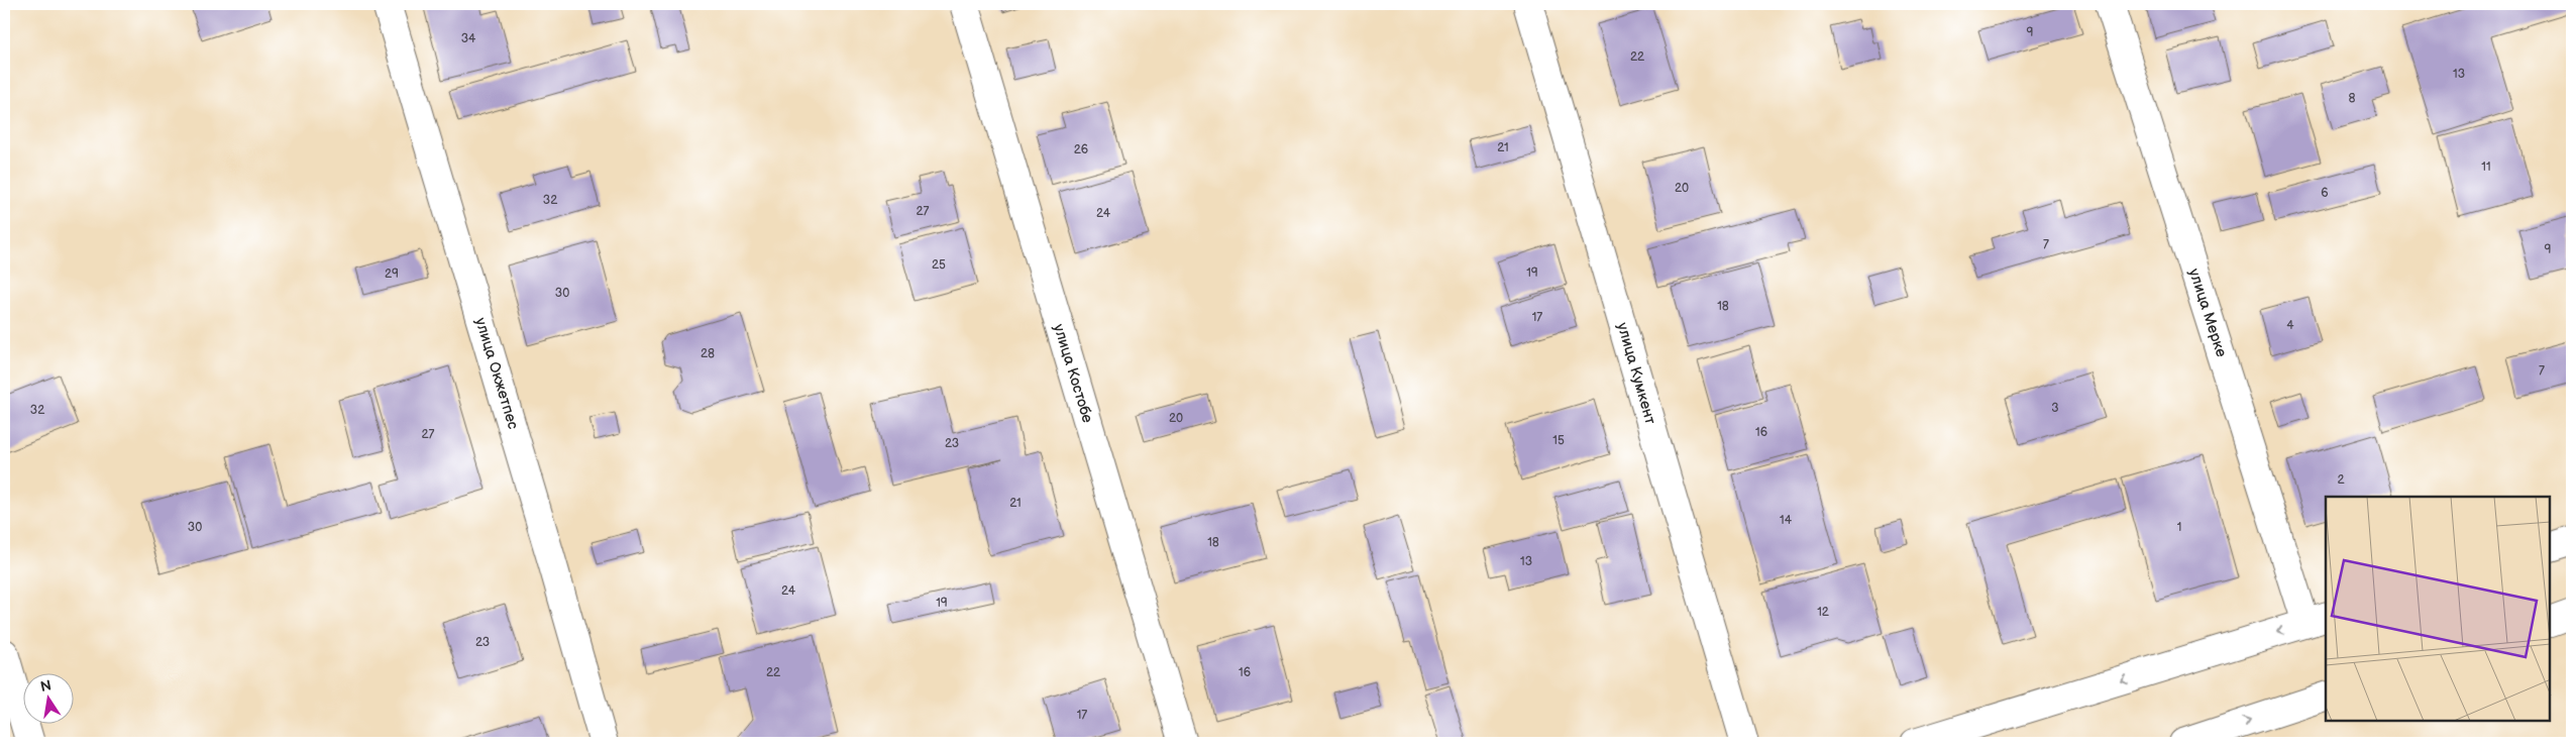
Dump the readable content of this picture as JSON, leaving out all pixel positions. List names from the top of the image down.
{
  "streets": {
    "street": [
      "улица Мерке",
      "улица Окжетпес",
      "улица Костобе",
      "улица Кумкент"
    ]
  },
  "house_numbers": [
    "9",
    "34",
    "22",
    "13",
    "8",
    "21",
    "26",
    "11",
    "20",
    "6",
    "32",
    "27",
    "24",
    "7",
    "9",
    "25",
    "19",
    "29",
    "30",
    "18",
    "17",
    "4",
    "28",
    "7",
    "3",
    "32",
    "20",
    "16",
    "27",
    "15",
    "23",
    "2",
    "21",
    "14",
    "30",
    "1",
    "18",
    "13",
    "24",
    "19",
    "12",
    "23",
    "22",
    "16",
    "17"
  ],
  "north": "top"
}
